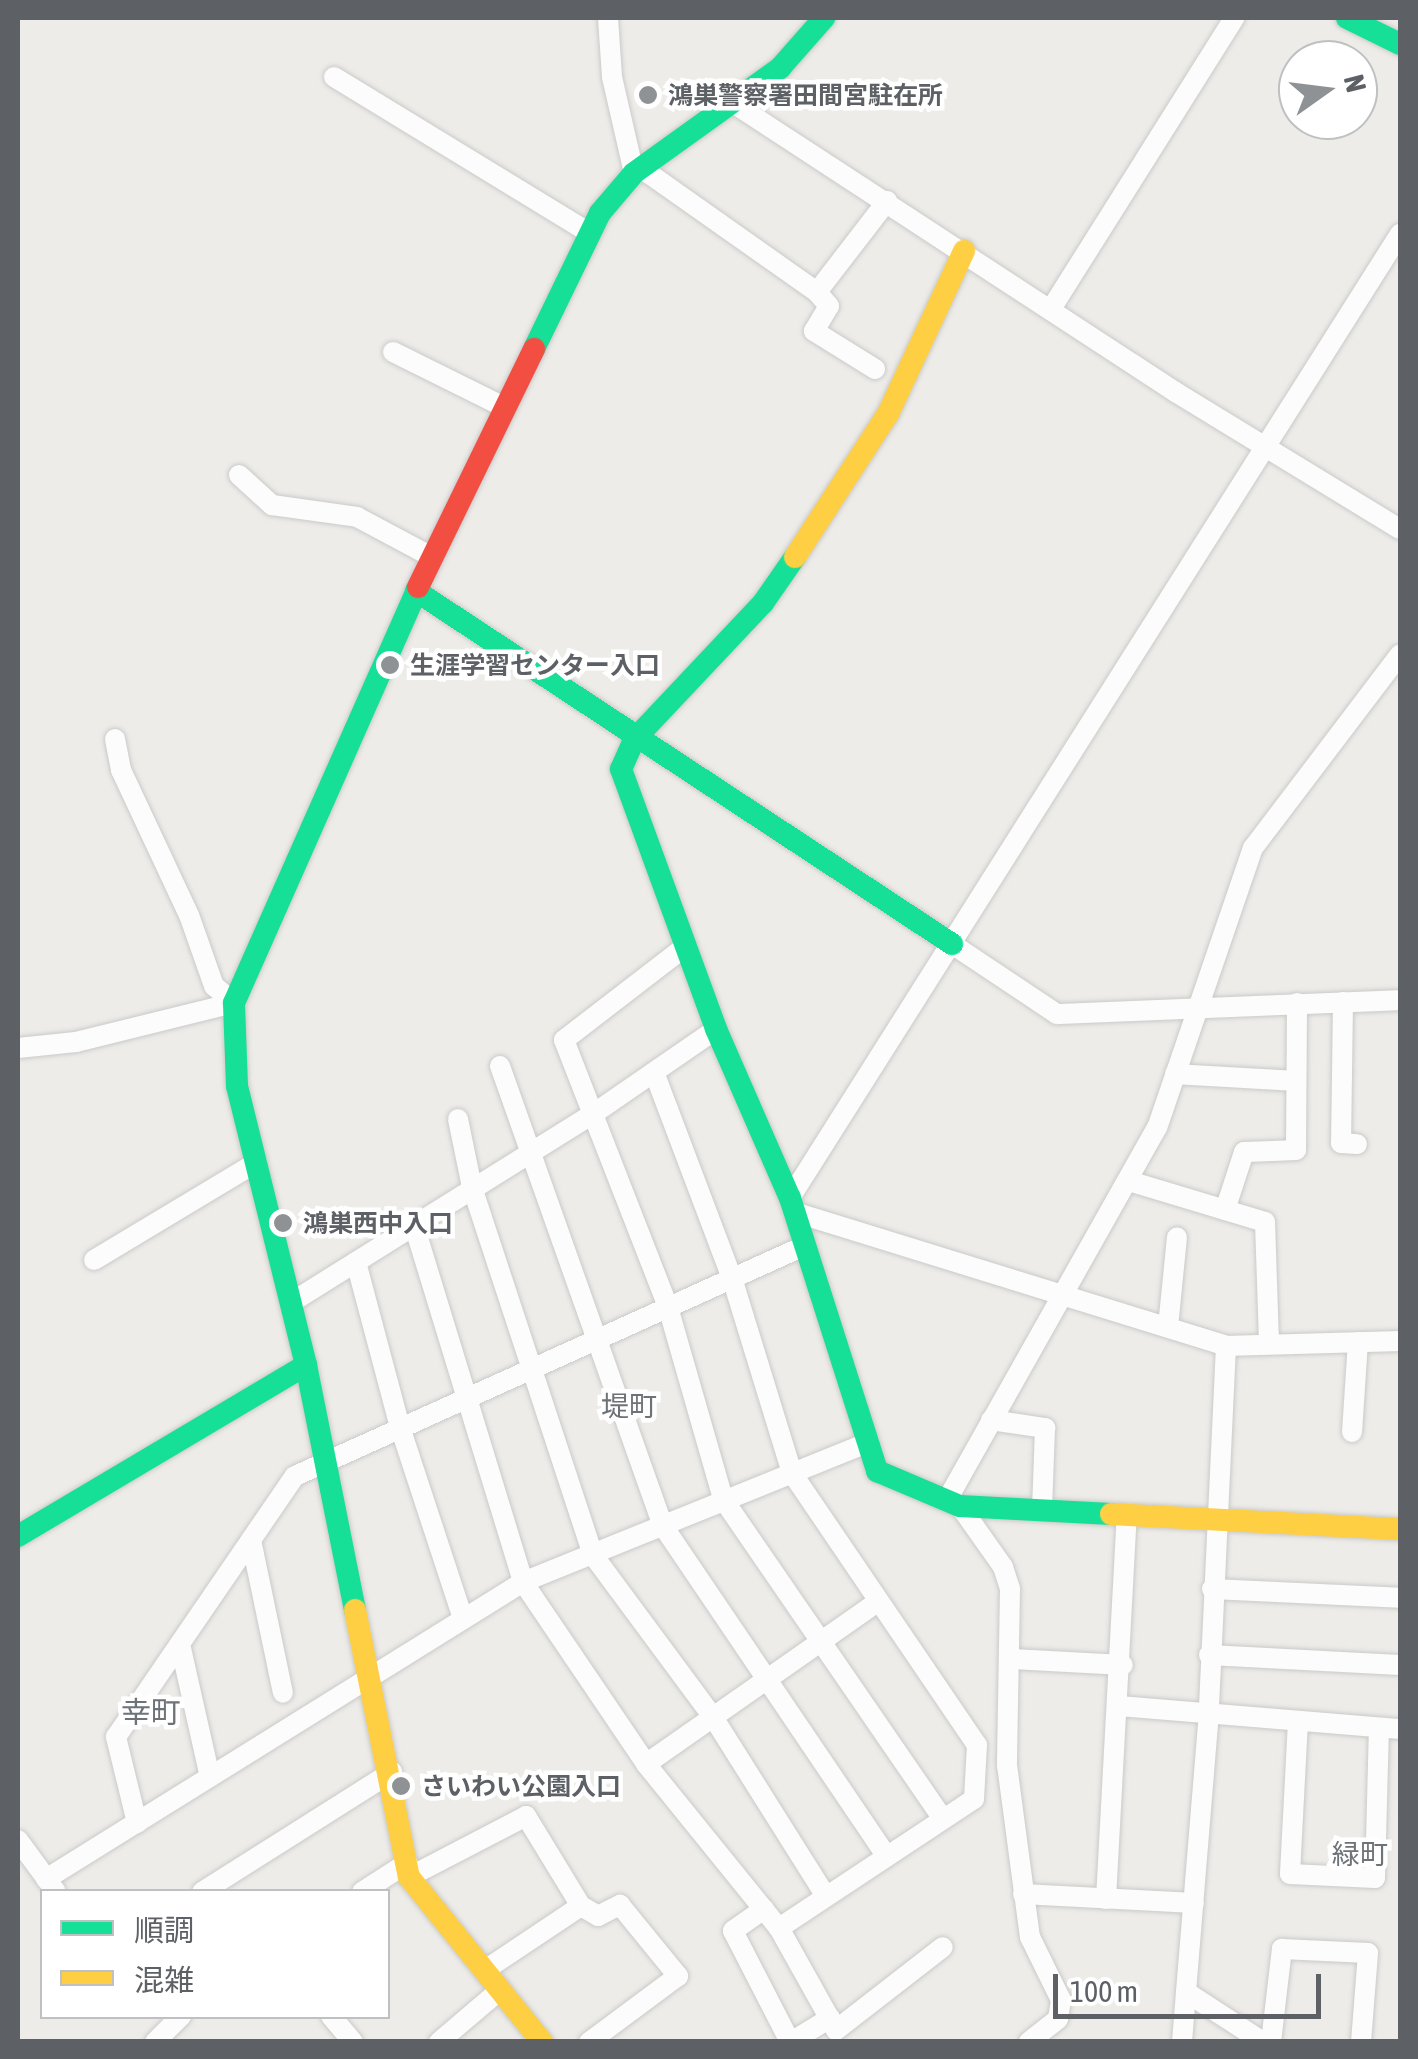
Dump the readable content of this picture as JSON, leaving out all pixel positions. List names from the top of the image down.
{
  "districts": ["堤町", "幸町", "緑町"],
  "places": [
    "鴻巣警察署田間宮駐在所",
    "生涯学習センター入口",
    "鴻巣西中入口",
    "さいわい公園入口"
  ],
  "legend": ["順調", "混雑"],
  "scale_bar": "100 m",
  "north": "right"
}
